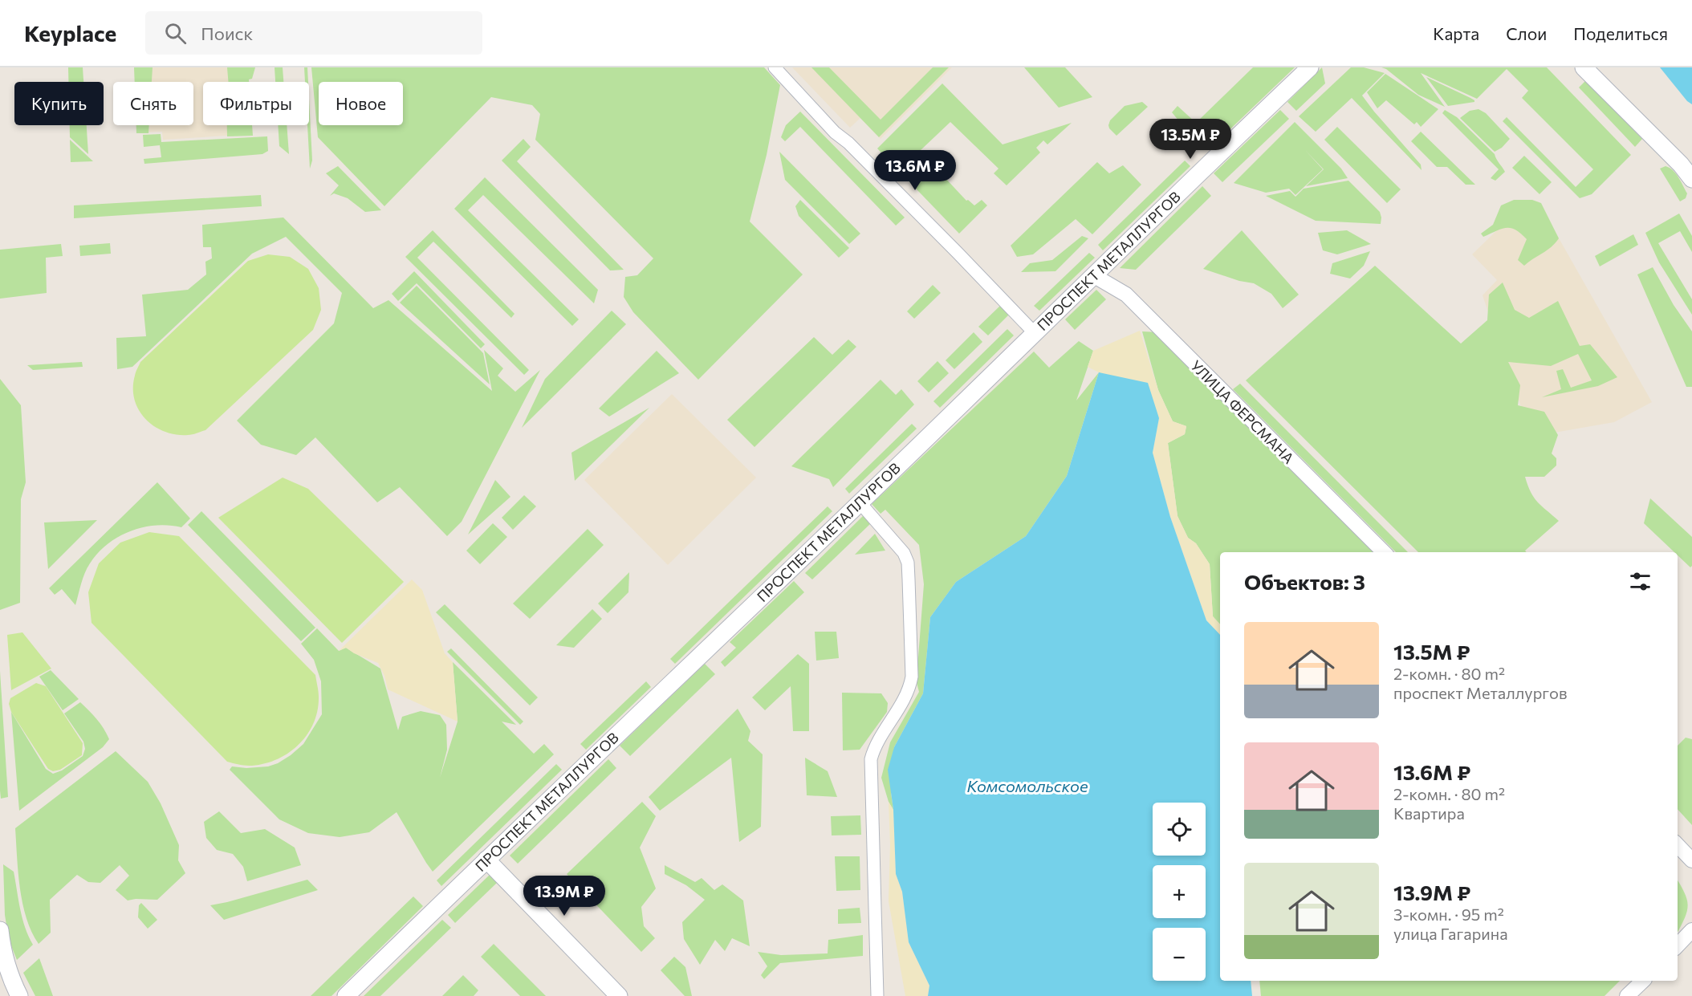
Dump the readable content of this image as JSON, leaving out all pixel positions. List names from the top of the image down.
{
  "streets": {
    "main road": ["ПРОСПЕКТ МЕТАЛЛУРГОВ"],
    "street": ["УЛИЦА ФЕРСМАНА"]
  },
  "crossings": [
    ["ПРОСПЕКТ МЕТАЛЛУРГОВ", "УЛИЦА ФЕРСМАНА"]
  ],
  "water": ["Комсомольское"],
  "page": {
    "header": "Keyplace",
    "search": "Поиск",
    "nav": ["Карта", "Слои", "Поделиться"],
    "chip": [
      "Купить",
      "Снять",
      "Фильтры",
      "Новое"
    ],
    "price": ["13.5M ₽", "13.6M ₽", "13.9M ₽"],
    "heading": "Объектов: 3",
    "list": [
      {
        "name": "13.5M ₽",
        "note": "2-комн. · 80 m² · проспект Металлургов"
      },
      {
        "name": "13.6M ₽",
        "note": "2-комн. · 80 m² · Квартира"
      },
      {
        "name": "13.9M ₽",
        "note": "3-комн. · 95 m² · улица Гагарина"
      }
    ],
    "map_buttons": ["+", "−"]
  }
}
